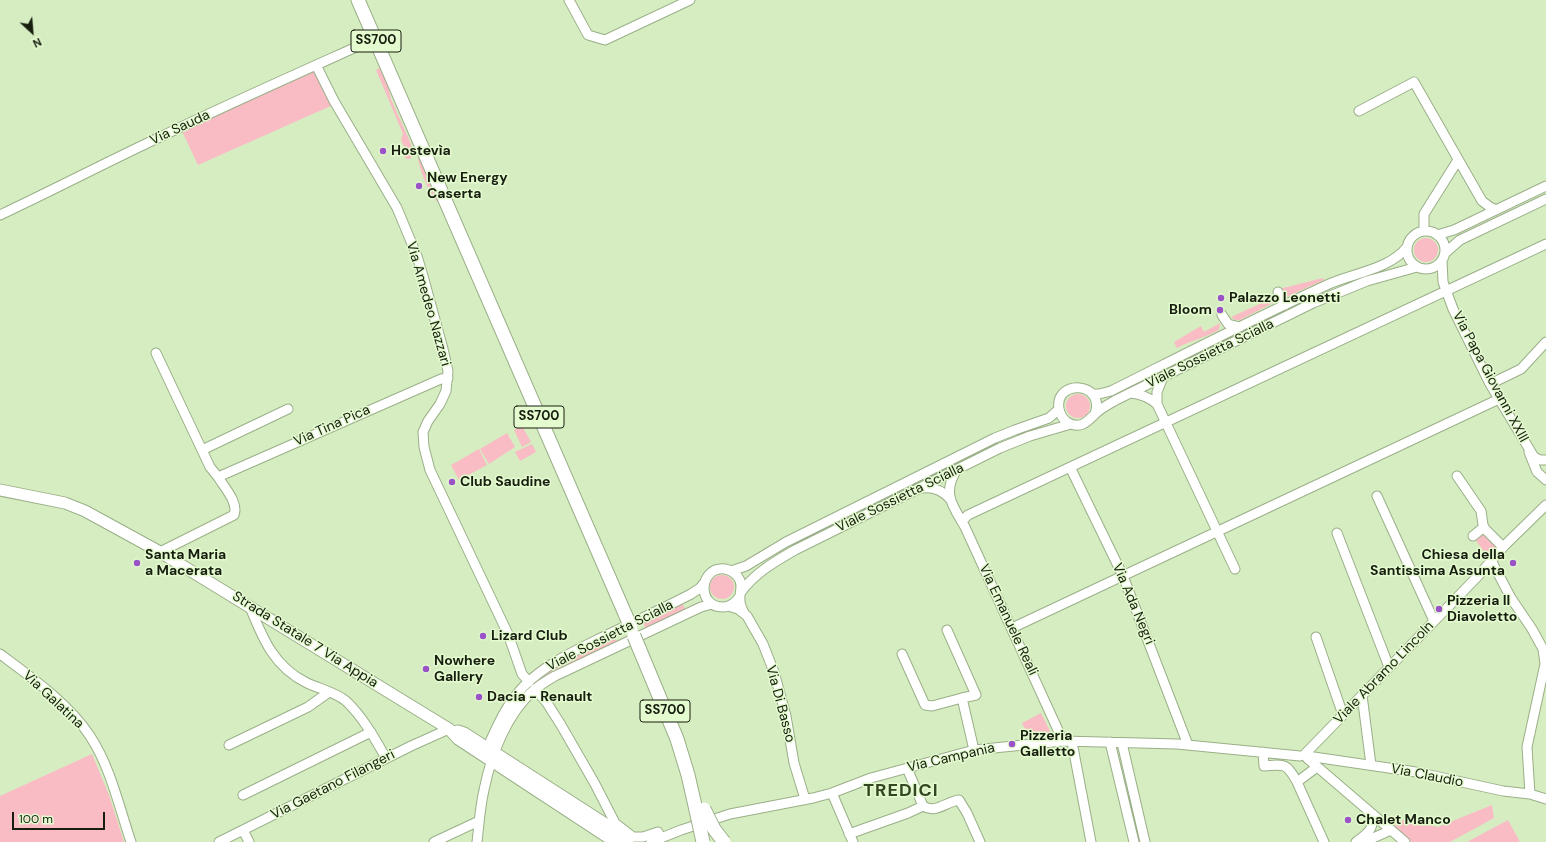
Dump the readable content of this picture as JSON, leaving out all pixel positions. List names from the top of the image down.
{
  "streets": {
    "highway": ["SS700"],
    "main road": ["Strada Statale 7 Via Appia"],
    "street": [
      "Via Sauda",
      "Via Amedeo Nazzari",
      "Viale Sossietta Scialla",
      "Via Papa Giovanni XXIII",
      "Via Tina Pica",
      "Via Ada Negri",
      "Via Emanuele Reali",
      "Viale Abramo Lincoln",
      "Via Galatina",
      "Via Di Basso",
      "Via Campania",
      "Via Claudio",
      "Via Gaetano Filangeri"
    ]
  },
  "crossings": [
    ["Via Sauda", "Via Amedeo Nazzari"],
    ["Via Amedeo Nazzari", "Viale Sossietta Scialla"],
    ["Via Amedeo Nazzari", "Via Tina Pica"],
    ["Via Amedeo Nazzari", "Via Campania"],
    ["Viale Sossietta Scialla", "Via Papa Giovanni XXIII"],
    ["Viale Sossietta Scialla", "Via Emanuele Reali"],
    ["Viale Sossietta Scialla", "Strada Statale 7 Via Appia"],
    ["Viale Sossietta Scialla", "Via Di Basso"],
    ["Via Ada Negri", "Via Campania"],
    ["Via Emanuele Reali", "Via Campania"],
    ["Strada Statale 7 Via Appia", "Via Gaetano Filangeri"],
    ["Viale Abramo Lincoln", "Via Campania"],
    ["Viale Abramo Lincoln", "Via Claudio"],
    ["Via Di Basso", "Via Campania"],
    ["Via Campania", "Via Claudio"]
  ],
  "districts": ["TREDICI"],
  "places": [
    "Hostevìa",
    "New Energy Caserta",
    "Palazzo Leonetti",
    "Bloom",
    "Club Saudine",
    "Santa Maria a Macerata",
    "Chiesa della Santissima Assunta",
    "Pizzeria Il Diavoletto",
    "Lizard Club",
    "Nowhere Gallery",
    "Dacia - Renault",
    "Pizzeria Galletto",
    "Chalet Manco"
  ],
  "scale_bar": "100 m",
  "north": "bottom right"
}
